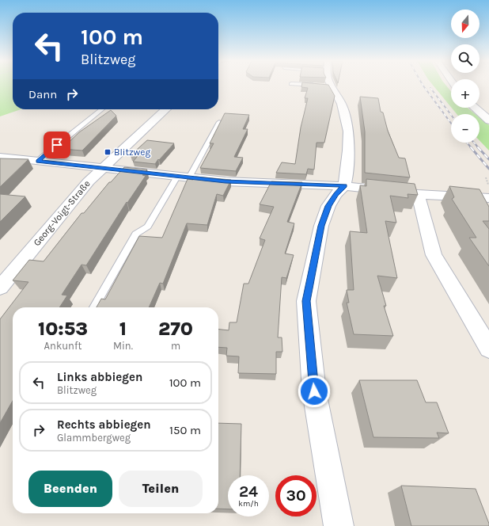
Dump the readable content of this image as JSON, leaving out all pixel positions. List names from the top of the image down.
{
  "streets": {
    "street": ["Georg-Voigt-Straße"]
  },
  "places": {
    "transit": ["Blitzweg"]
  },
  "north": "bottom",
  "page": {
    "map_buttons": ["+", "−"],
    "turn": ["100 m", "Blitzweg"],
    "then": "Dann",
    "eta": [
      "10:53",
      "Ankunft",
      "1",
      "Min.",
      "270",
      "m"
    ],
    "list": [
      {
        "name": "Links abbiegen",
        "note": "Blitzweg",
        "value": "100 m"
      },
      {
        "name": "Rechts abbiegen",
        "note": "Glammbergweg",
        "value": "150 m"
      }
    ],
    "buttons": ["Beenden", "Teilen"],
    "speed": "24 km/h",
    "limit": "30"
  }
}
